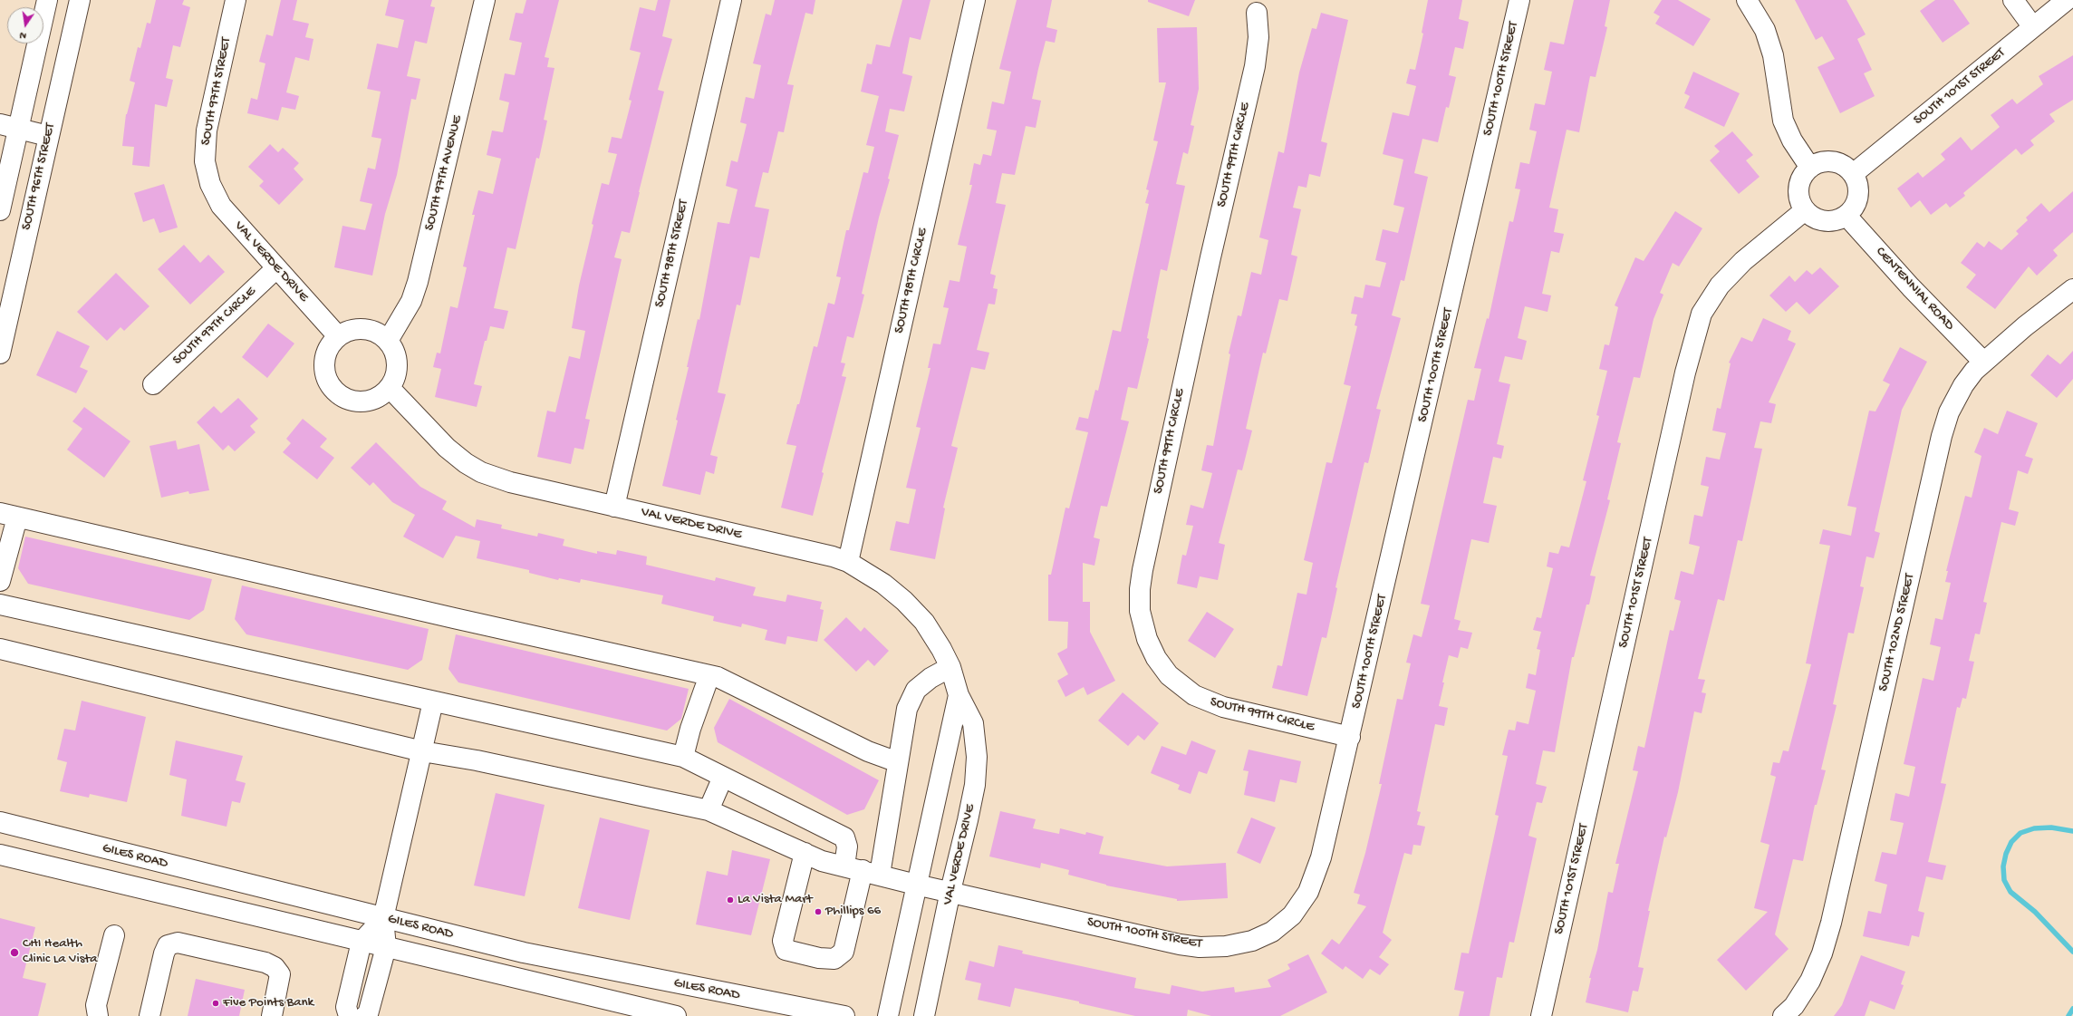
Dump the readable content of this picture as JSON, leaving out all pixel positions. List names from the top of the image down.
{
  "streets": {
    "street": [
      "SOUTH 100TH STREET",
      "SOUTH 101ST STREET",
      "SOUTH 97TH STREET",
      "SOUTH 99TH CIRCLE",
      "SOUTH 97TH AVENUE",
      "SOUTH 96TH STREET",
      "SOUTH 98TH STREET",
      "VAL VERDE DRIVE",
      "SOUTH 98TH CIRCLE",
      "CENTENNIAL ROAD",
      "SOUTH 97TH CIRCLE",
      "SOUTH 102ND STREET",
      "GILES ROAD"
    ]
  },
  "crossings": [
    ["SOUTH 100TH STREET", "SOUTH 99TH CIRCLE"],
    ["SOUTH 100TH STREET", "VAL VERDE DRIVE"],
    ["SOUTH 101ST STREET", "CENTENNIAL ROAD"],
    ["SOUTH 97TH STREET", "VAL VERDE DRIVE"],
    ["SOUTH 97TH AVENUE", "VAL VERDE DRIVE"],
    ["SOUTH 98TH STREET", "VAL VERDE DRIVE"],
    ["VAL VERDE DRIVE", "SOUTH 98TH CIRCLE"],
    ["VAL VERDE DRIVE", "SOUTH 97TH CIRCLE"],
    ["CENTENNIAL ROAD", "SOUTH 102ND STREET"]
  ],
  "places": [
    "La Vista Mart",
    "Phillips 66",
    "CHI Health Clinic La Vista",
    "Five Points Bank"
  ],
  "north": "bottom"
}
